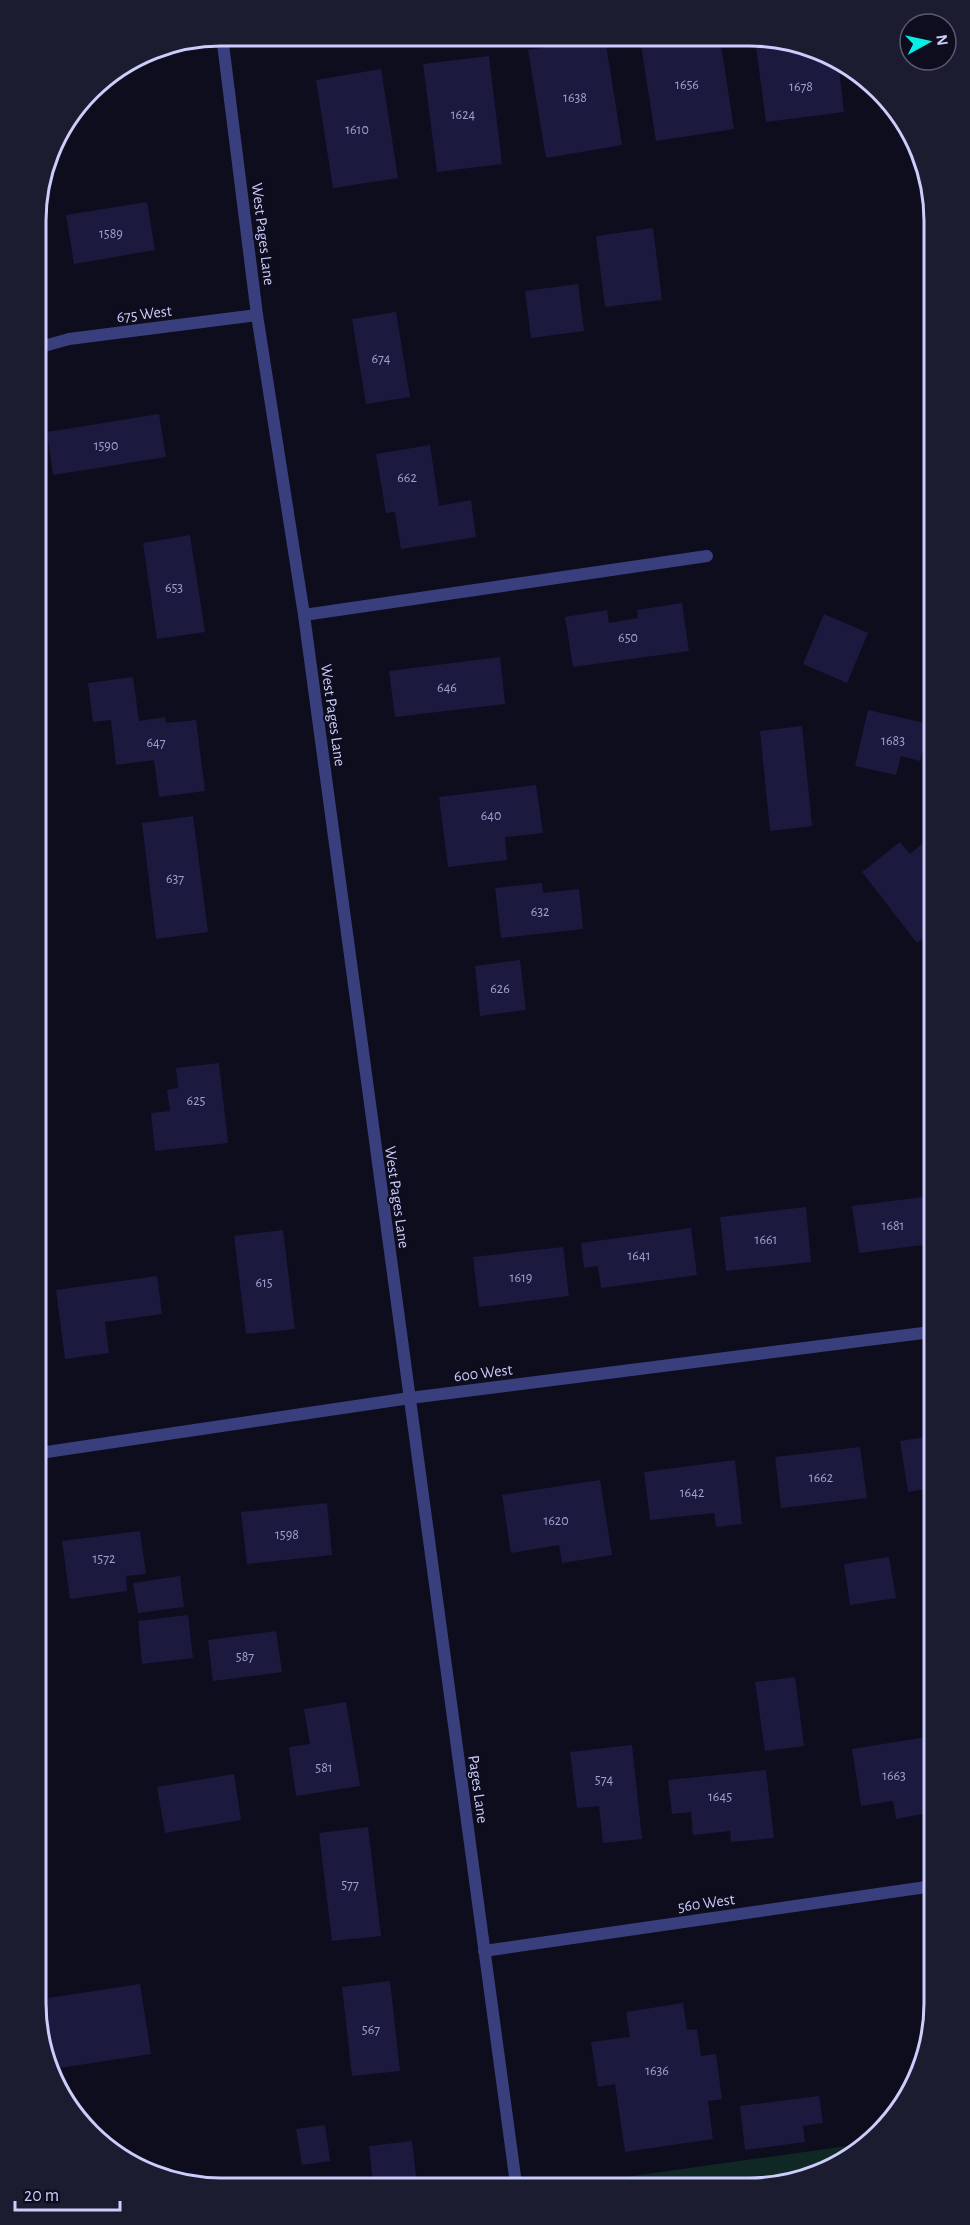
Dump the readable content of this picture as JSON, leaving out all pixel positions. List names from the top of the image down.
{
  "streets": {
    "street": [
      "West Pages Lane",
      "675 West",
      "600 West",
      "Pages Lane",
      "560 West"
    ]
  },
  "crossings": [
    ["West Pages Lane", "675 West"],
    ["West Pages Lane", "600 West"],
    ["West Pages Lane", "Pages Lane"],
    ["600 West", "Pages Lane"],
    ["Pages Lane", "560 West"]
  ],
  "house_numbers": [
    "1656",
    "1678",
    "1638",
    "1624",
    "1610",
    "1589",
    "674",
    "1590",
    "662",
    "653",
    "650",
    "646",
    "1683",
    "647",
    "640",
    "637",
    "632",
    "626",
    "625",
    "1681",
    "1661",
    "1641",
    "1619",
    "615",
    "1662",
    "1642",
    "1620",
    "1598",
    "1572",
    "587",
    "581",
    "1663",
    "574",
    "1645",
    "577",
    "567",
    "1636"
  ],
  "scale_bar": "20 m",
  "north": "right"
}
